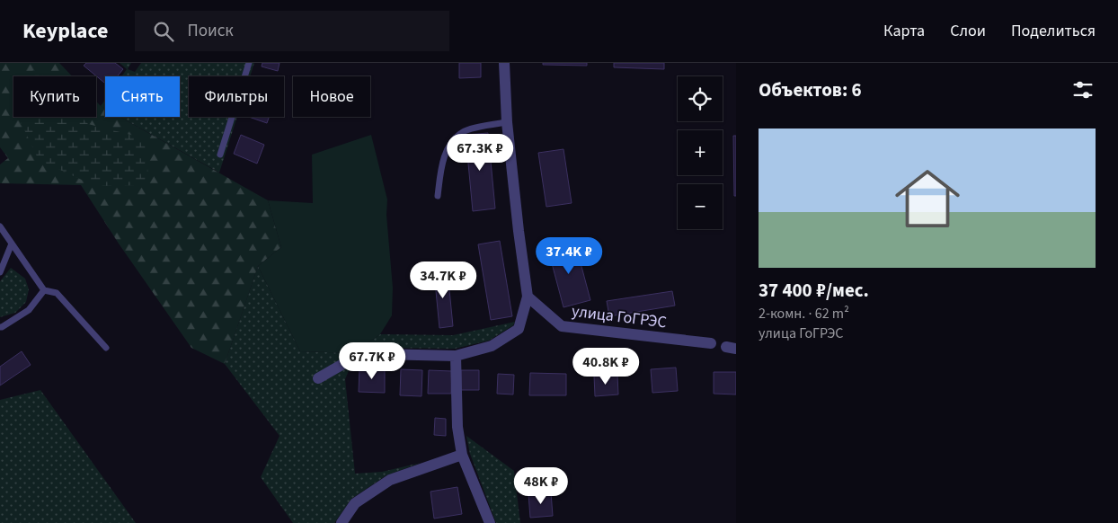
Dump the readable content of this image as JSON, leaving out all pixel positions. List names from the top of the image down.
{
  "streets": {
    "street": ["улица ГоГРЭС"]
  },
  "page": {
    "header": "Keyplace",
    "search": "Поиск",
    "nav": ["Карта", "Слои", "Поделиться"],
    "heading": "Объектов: 6",
    "map_buttons": ["+", "−"],
    "chip": [
      "Купить",
      "Снять",
      "Фильтры",
      "Новое"
    ],
    "list": [
      {
        "name": "37 400 ₽/мес.",
        "note": "2-комн. · 62 m² · улица ГоГРЭС"
      }
    ],
    "price": [
      "67.3K ₽",
      "37.4K ₽",
      "34.7K ₽",
      "67.7K ₽",
      "40.8K ₽",
      "48K ₽"
    ]
  }
}
